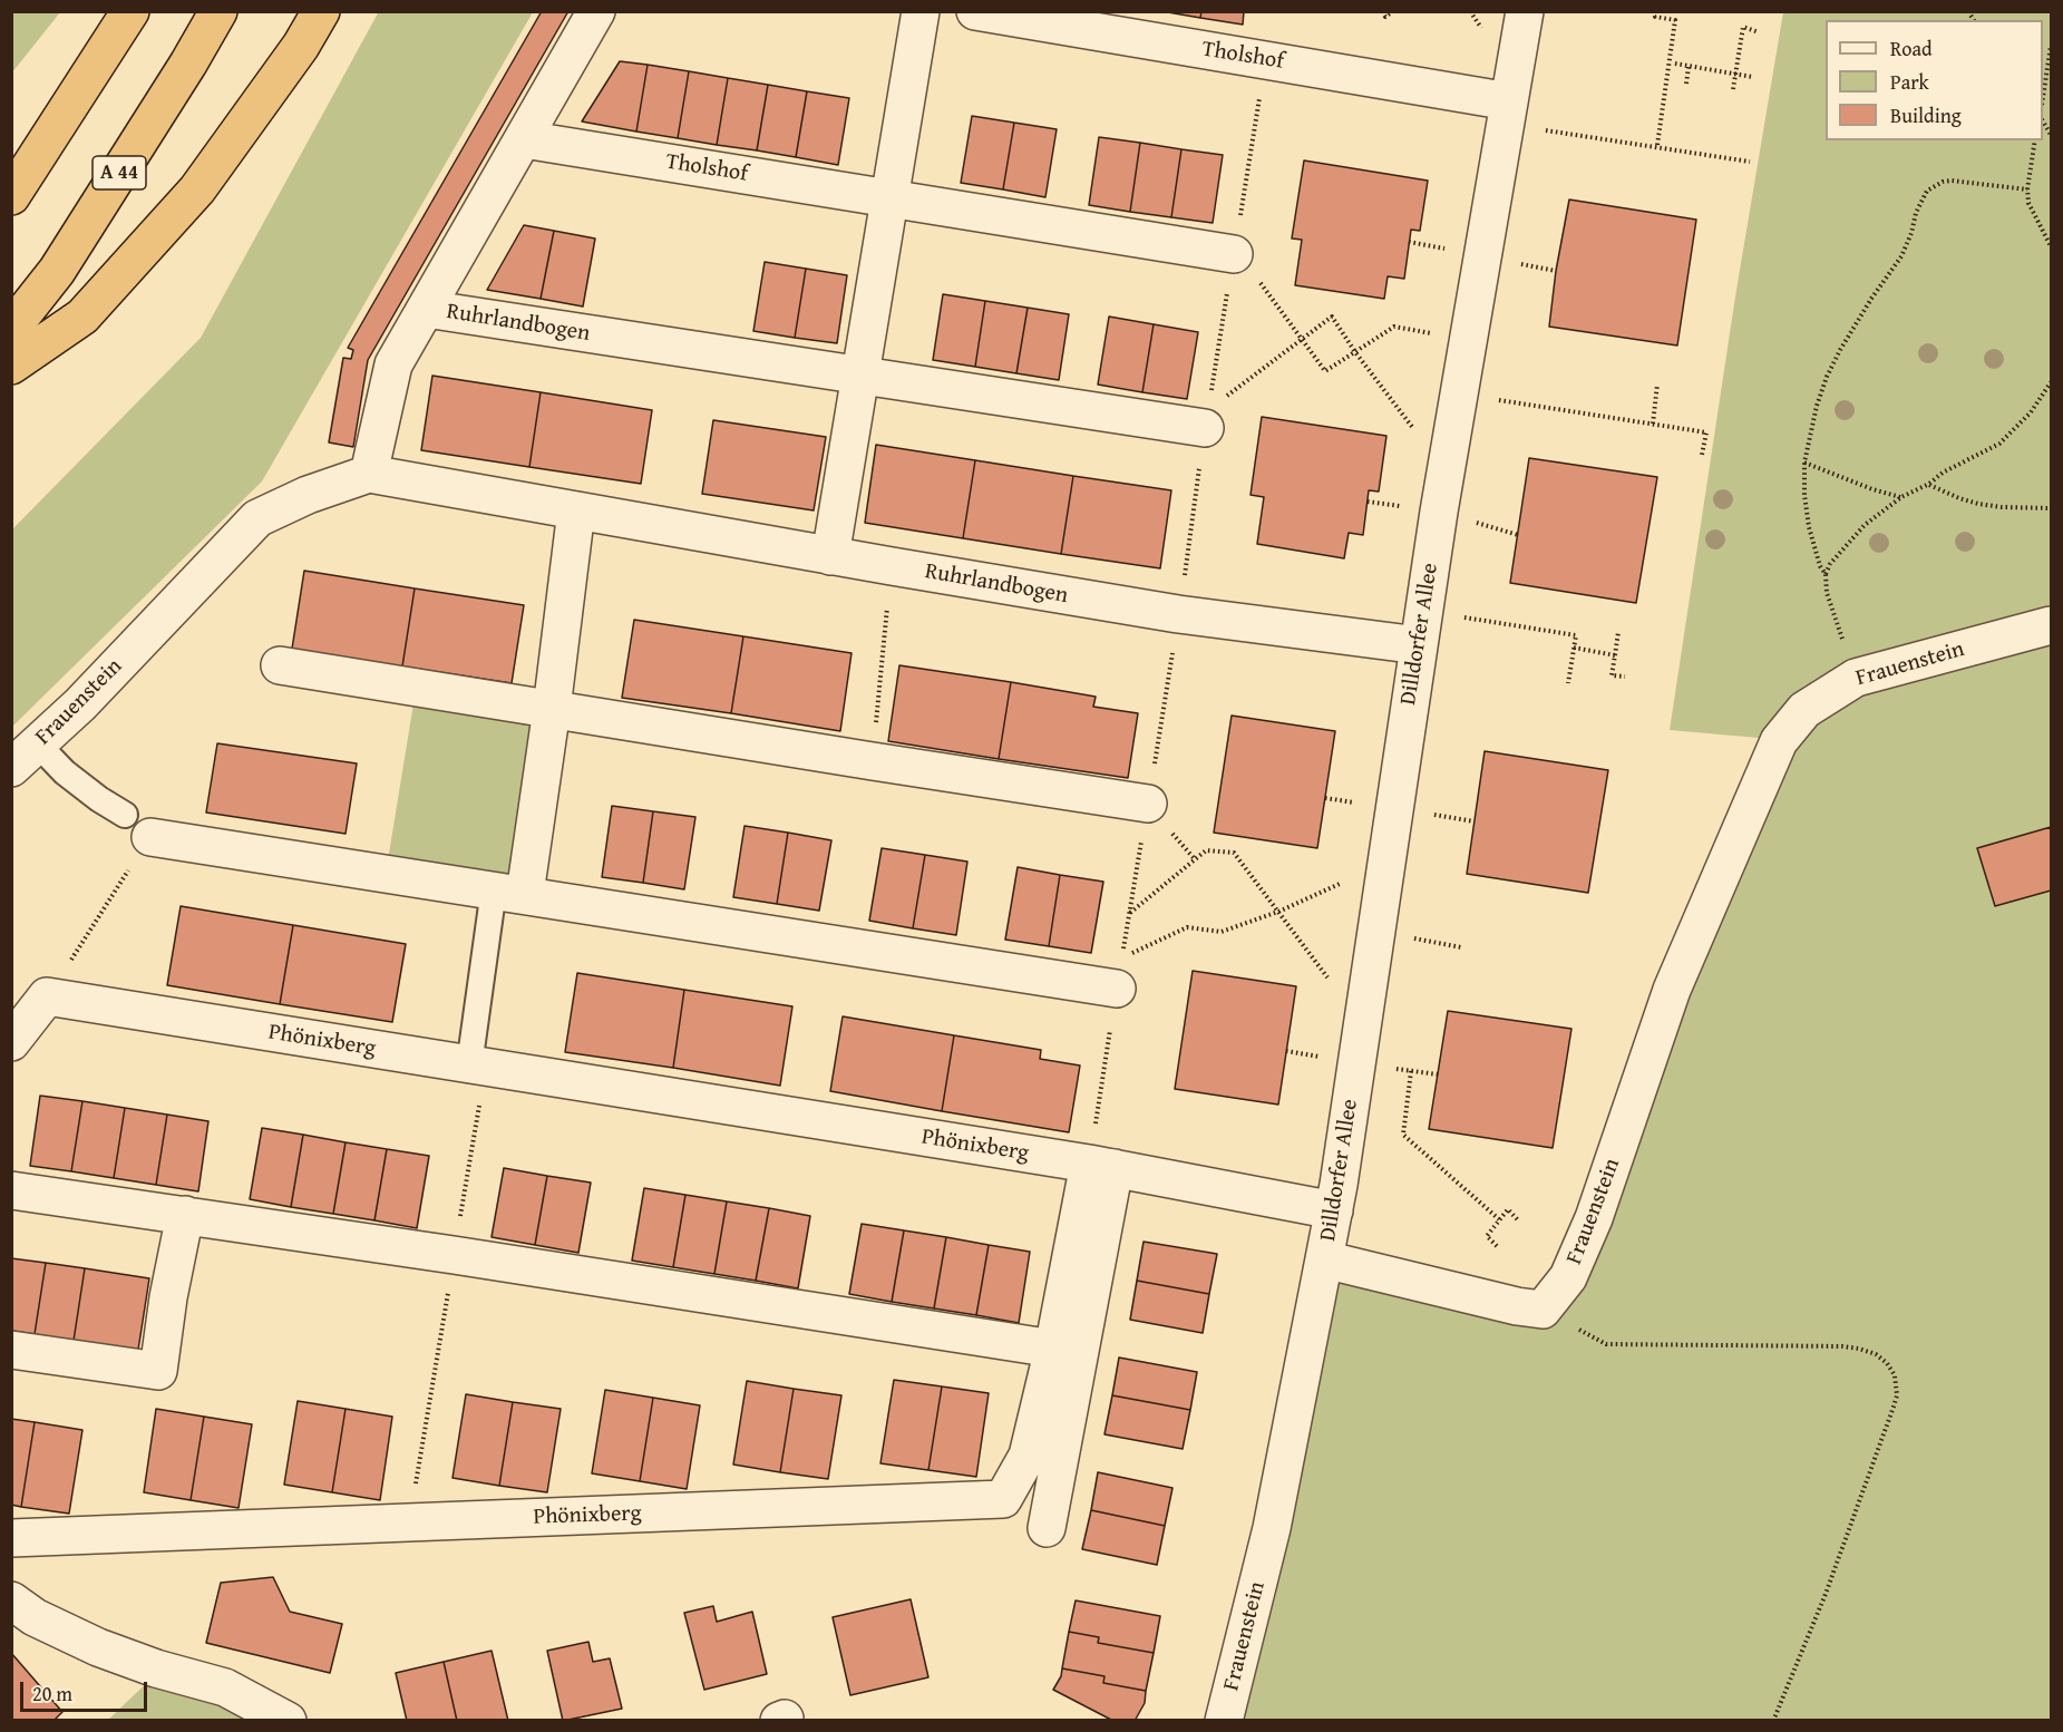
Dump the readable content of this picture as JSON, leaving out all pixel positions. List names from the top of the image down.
{
  "streets": {
    "highway": ["A 44"],
    "street": [
      "Tholshof",
      "Ruhrlandbogen",
      "Dilldorfer Allee",
      "Frauenstein",
      "Phönixberg"
    ]
  },
  "crossings": [
    ["Tholshof", "Ruhrlandbogen"],
    ["Tholshof", "Dilldorfer Allee"],
    ["Ruhrlandbogen", "Dilldorfer Allee"],
    ["Ruhrlandbogen", "Frauenstein"],
    ["Dilldorfer Allee", "Frauenstein"],
    ["Dilldorfer Allee", "Phönixberg"]
  ],
  "legend": ["Road", "Park", "Building"],
  "scale_bar": "20 m"
}
